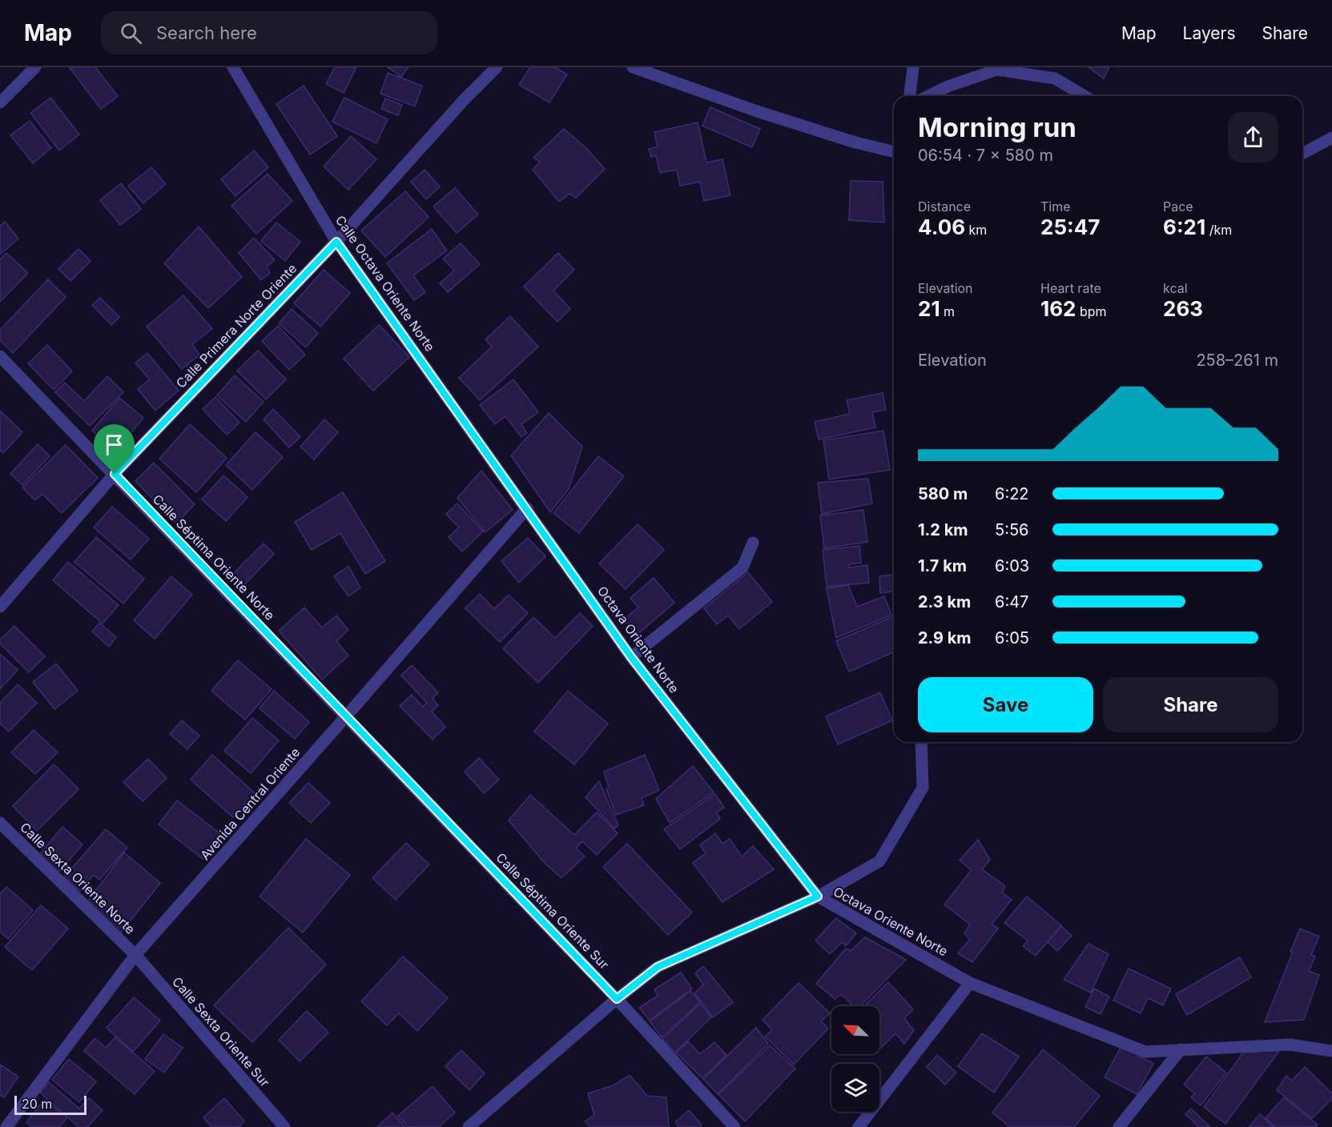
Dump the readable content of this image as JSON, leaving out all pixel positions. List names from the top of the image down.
{
  "streets": {
    "street": [
      "Calle Octava Oriente Norte",
      "Calle Primera Norte Oriente",
      "Calle Séptima Oriente Norte",
      "Octava Oriente Norte",
      "Avenida Central Oriente",
      "Calle Sexta Oriente Norte",
      "Calle Séptima Oriente Sur",
      "Calle Sexta Oriente Sur"
    ]
  },
  "crossings": [
    ["Calle Octava Oriente Norte", "Calle Primera Norte Oriente"],
    ["Calle Octava Oriente Norte", "Octava Oriente Norte"],
    ["Calle Octava Oriente Norte", "Avenida Central Oriente"],
    ["Calle Primera Norte Oriente", "Calle Séptima Oriente Norte"],
    ["Calle Séptima Oriente Norte", "Avenida Central Oriente"],
    ["Calle Séptima Oriente Norte", "Calle Séptima Oriente Sur"],
    ["Octava Oriente Norte", "Avenida Central Oriente"],
    ["Avenida Central Oriente", "Calle Sexta Oriente Norte"],
    ["Avenida Central Oriente", "Calle Séptima Oriente Sur"],
    ["Avenida Central Oriente", "Calle Sexta Oriente Sur"],
    ["Calle Sexta Oriente Norte", "Calle Sexta Oriente Sur"]
  ],
  "scale_bar": "20 m",
  "north": "top left",
  "page": {
    "header": "Map",
    "search": "Search here",
    "nav": ["Map", "Layers", "Share"],
    "heading": ["Morning run", "06:54 · 7 × 580 m"],
    "stats": [
      ["Distance", "4.06 km"],
      ["Time", "25:47"],
      ["Pace", "6:21 /km"],
      ["Elevation", "21 m"],
      ["Heart rate", "162 bpm"],
      ["kcal", "263"]
    ],
    "chart": ["Elevation", "258–261 m"],
    "list": [
      {
        "name": "580 m",
        "note": "6:22"
      },
      {
        "name": "1.2 km",
        "note": "5:56"
      },
      {
        "name": "1.7 km",
        "note": "6:03"
      },
      {
        "name": "2.3 km",
        "note": "6:47"
      },
      {
        "name": "2.9 km",
        "note": "6:05"
      }
    ],
    "buttons": ["Save", "Share"],
    "scale": "20 m"
  }
}
